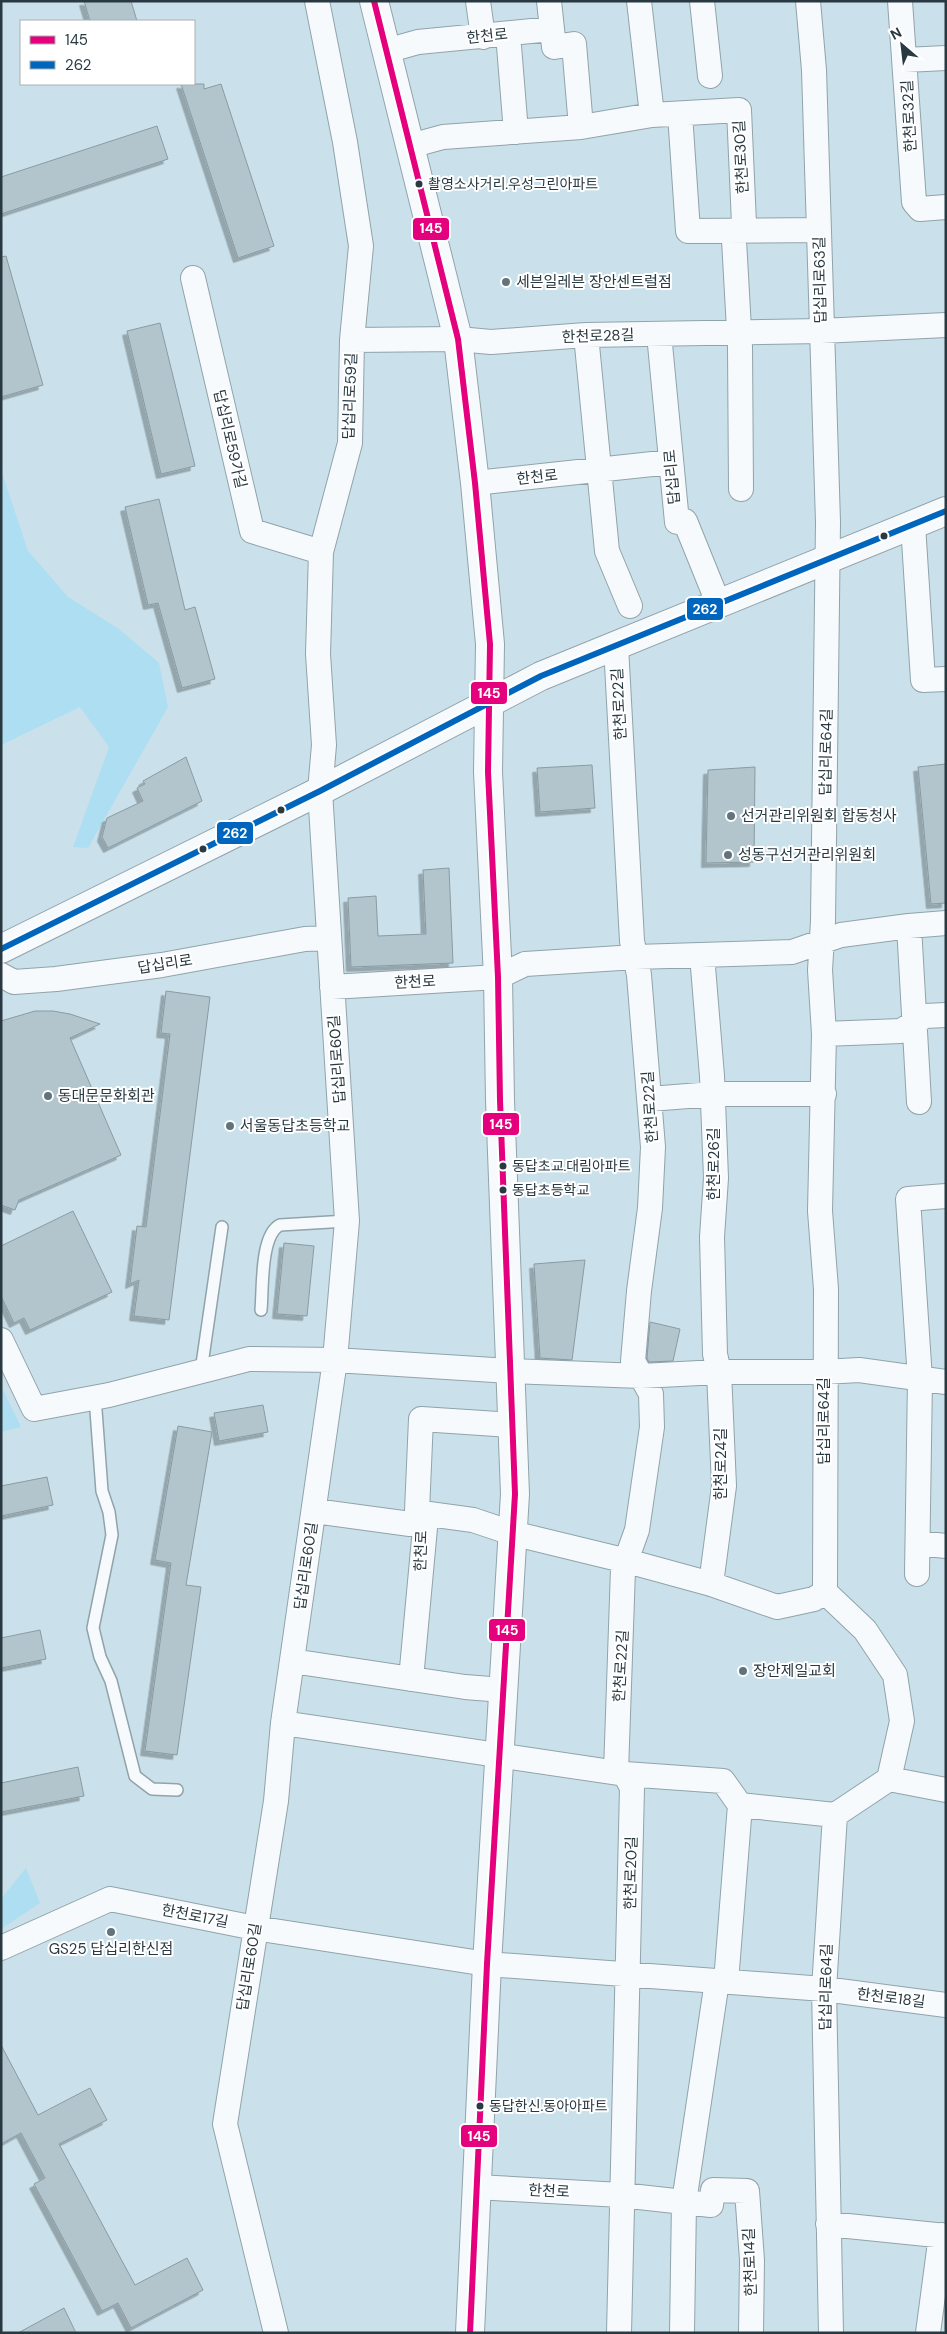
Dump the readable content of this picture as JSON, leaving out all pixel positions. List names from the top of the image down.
{
  "streets": {
    "street": [
      "한천로",
      "한천로32길",
      "한천로30길",
      "답십리로63길",
      "한천로28길",
      "답십리로59길",
      "답십리로59가길",
      "답십리로",
      "한천로22길",
      "답십리로64길",
      "답십리로60길",
      "한천로26길",
      "한천로24길",
      "한천로20길",
      "한천로17길",
      "한천로18길",
      "한천로14길"
    ]
  },
  "crossings": [
    ["한천로", "답십리로"],
    ["한천로", "답십리로60길"],
    ["한천로", "한천로14길"],
    ["한천로30길", "한천로28길"],
    ["답십리로63길", "한천로28길"],
    ["답십리로63길", "답십리로64길"],
    ["한천로28길", "답십리로59길"],
    ["한천로28길", "답십리로"],
    ["답십리로59길", "답십리로59가길"],
    ["답십리로59길", "답십리로60길"],
    ["답십리로", "답십리로60길"],
    ["한천로22길", "한천로20길"],
    ["답십리로64길", "한천로18길"],
    ["답십리로60길", "한천로17길"],
    ["한천로26길", "한천로24길"],
    ["한천로20길", "한천로18길"],
    ["한천로17길", "한천로18길"]
  ],
  "places": [
    "촬영소사거리.우성그린아파트",
    "세븐일레븐 장안센트럴점",
    "선거관리위원회 합동청사",
    "성동구선거관리위원회",
    "동대문문화회관",
    "서울동답초등학교",
    "동답초교.대림아파트",
    "동답초등학교",
    "장안제일교회",
    "GS25 답십리한신점",
    "동답한신.동아아파트"
  ],
  "lines": ["transit line 145", "transit line 262"],
  "legend": ["145", "262"],
  "north": "top left"
}
